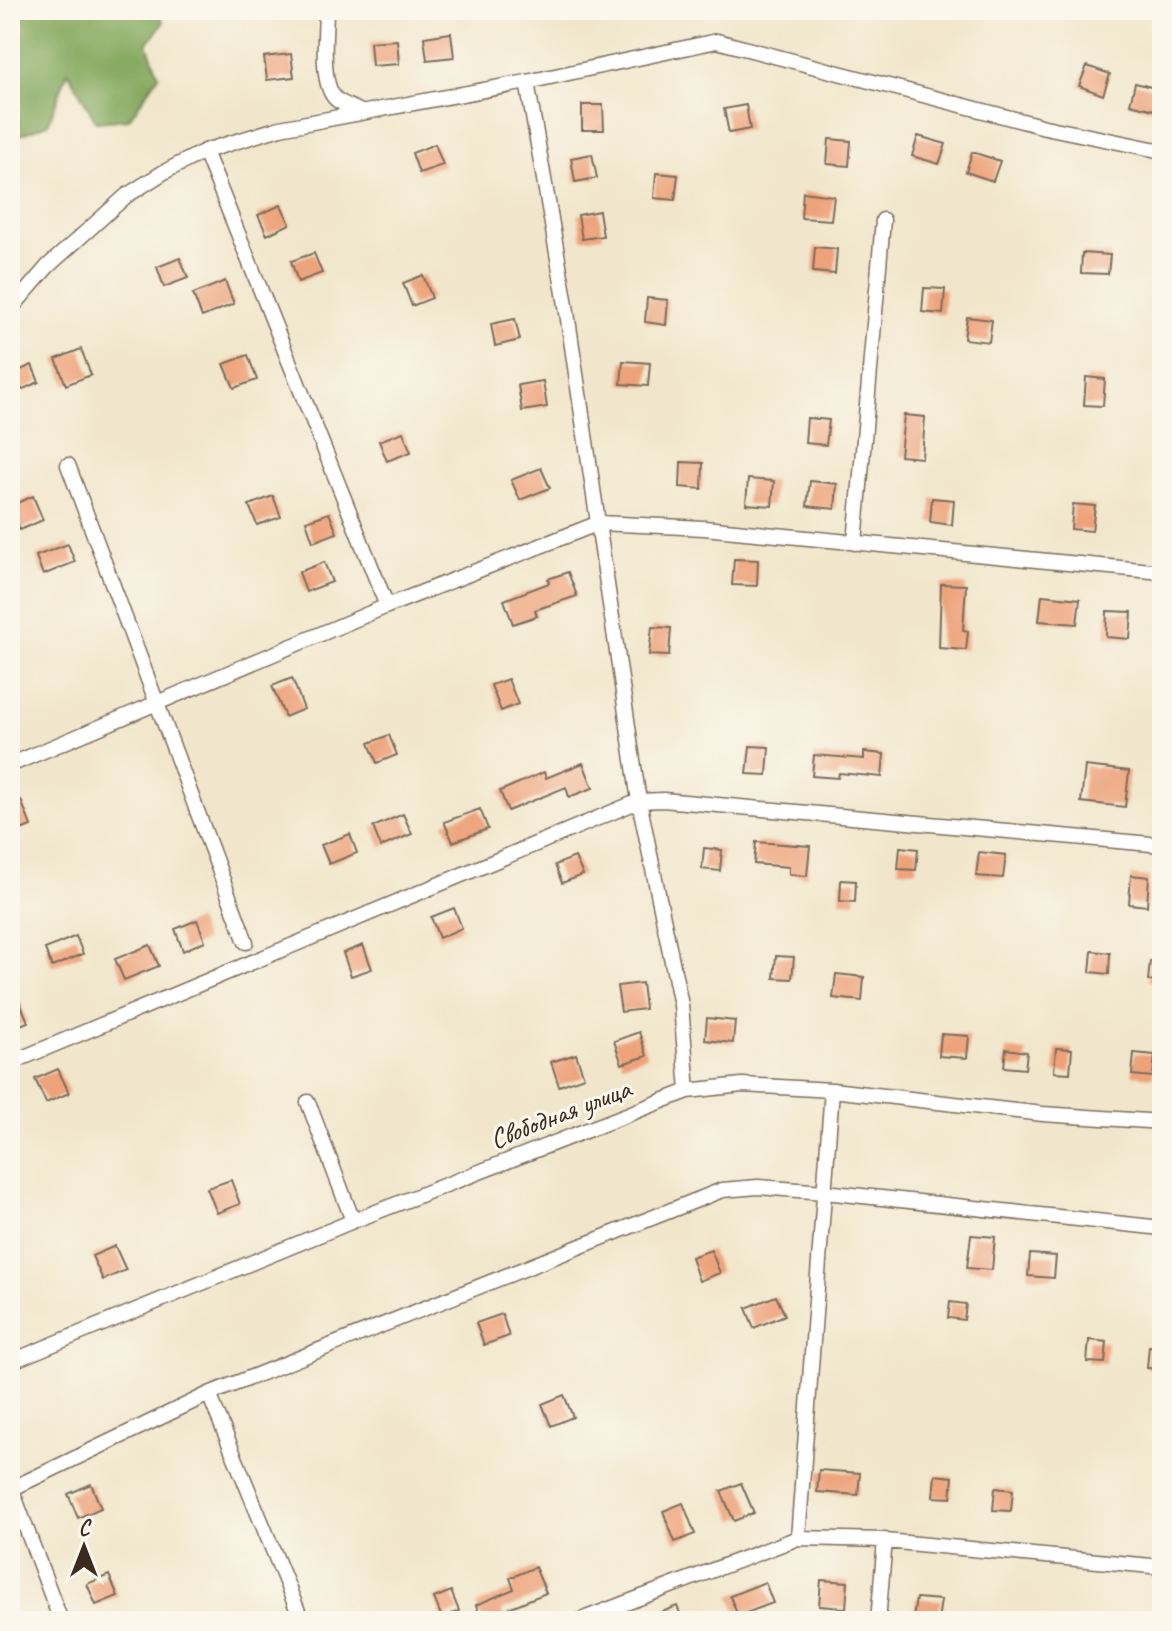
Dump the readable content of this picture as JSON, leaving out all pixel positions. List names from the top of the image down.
{
  "streets": {
    "street": ["Свободная улица"]
  },
  "north": "top"
}
